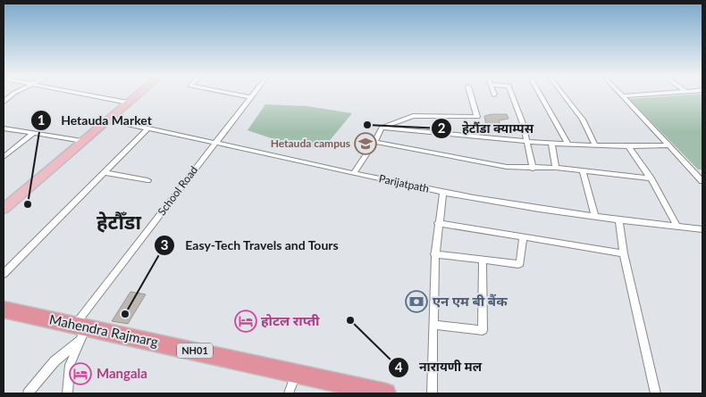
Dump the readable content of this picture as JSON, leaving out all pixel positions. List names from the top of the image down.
{
  "streets": {
    "highway": ["Mahendra Rajmarg", "NH01"],
    "street": ["Parijatpath", "School Road"]
  },
  "crossings": [
    ["Parijatpath", "School Road"],
    ["School Road", "Mahendra Rajmarg"]
  ],
  "districts": ["हेटौँडा"],
  "places": {
    "other": [
      "हेटौंडा क्याम्पस",
      "Hetauda Market",
      "Easy-Tech Travels and Tours",
      "नारायणी मल"
    ],
    "school or university": ["Hetauda campus"],
    "bank": ["एन एम बी बैंक"],
    "hotel": ["होटल राप्ती", "Mangala"]
  }
}
